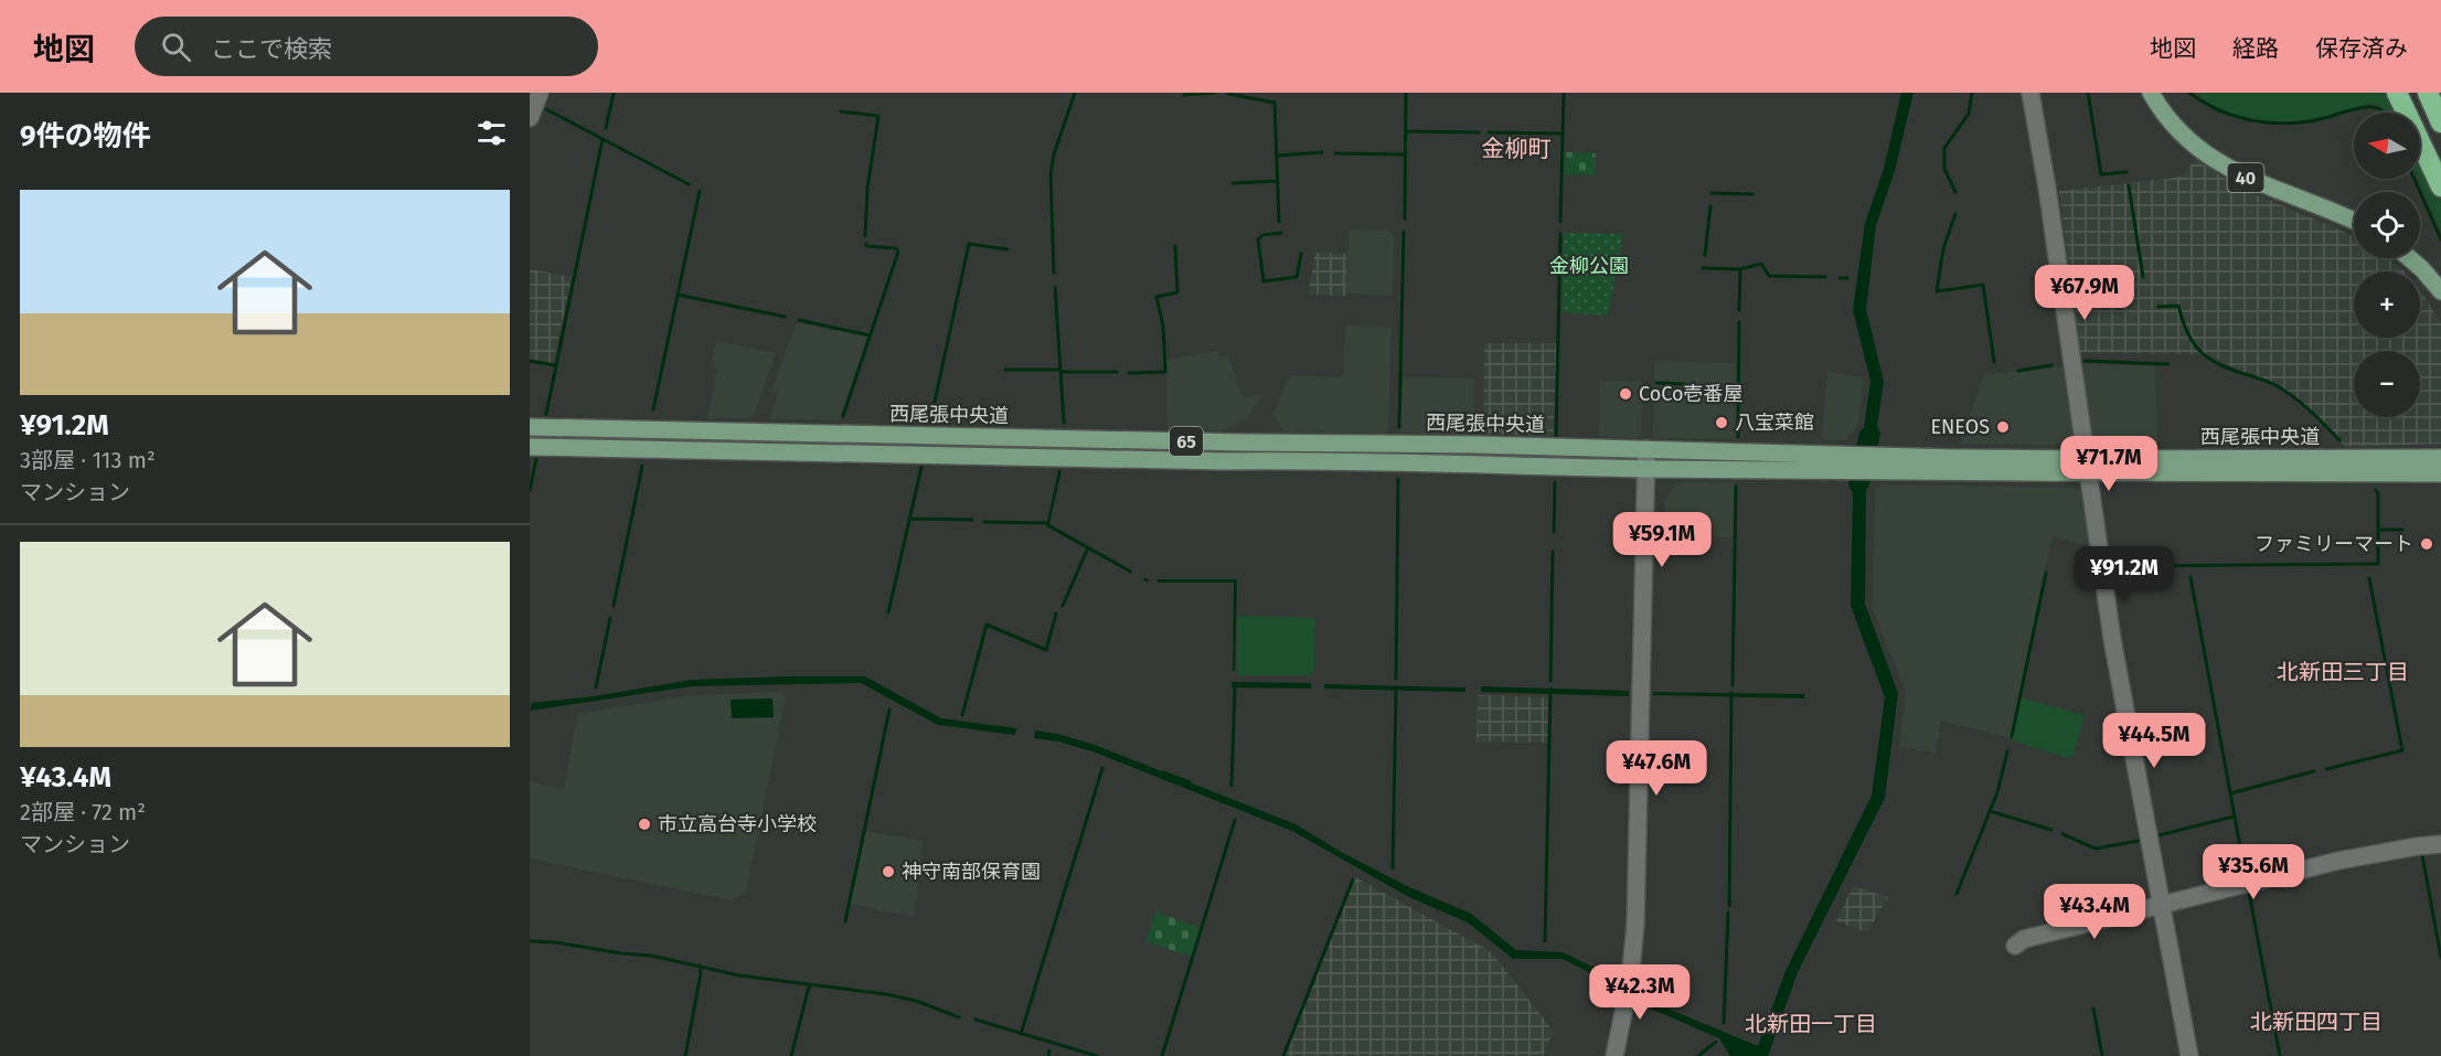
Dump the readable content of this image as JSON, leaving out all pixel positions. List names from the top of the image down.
{
  "streets": {
    "main road": ["40", "西尾張中央道", "65"]
  },
  "districts": [
    "金柳町",
    "北新田三丁目",
    "北新田四丁目",
    "北新田一丁目"
  ],
  "parks": ["金柳公園"],
  "places": [
    "CoCo壱番屋",
    "八宝菜館",
    "ENEOS",
    "ファミリーマート",
    "市立高台寺小学校",
    "神守南部保育園"
  ],
  "north": "left",
  "page": {
    "header": "地図",
    "search": "ここで検索",
    "nav": ["地図", "経路", "保存済み"],
    "heading": "9件の物件",
    "map_buttons": ["+", "−"],
    "list": [
      {
        "name": "¥91.2M",
        "note": "3部屋 · 113 m² · マンション"
      },
      {
        "name": "¥43.4M",
        "note": "2部屋 · 72 m² · マンション"
      }
    ],
    "price": [
      "¥67.9M",
      "¥71.7M",
      "¥59.1M",
      "¥91.2M",
      "¥44.5M",
      "¥47.6M",
      "¥35.6M",
      "¥43.4M",
      "¥42.3M"
    ]
  }
}
